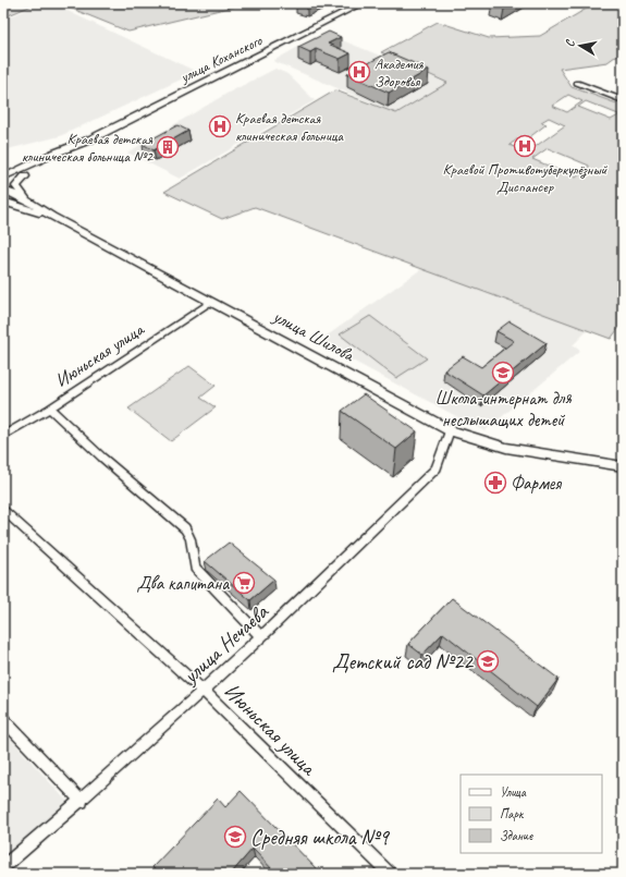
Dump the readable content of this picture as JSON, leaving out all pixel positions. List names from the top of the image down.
{
  "streets": {
    "main road": ["улица Коханского", "улица Шилова"],
    "street": ["Июньская улица", "улица Нечаева"]
  },
  "crossings": [
    ["улица Шилова", "Июньская улица"],
    ["улица Шилова", "улица Нечаева"],
    ["Июньская улица", "улица Нечаева"]
  ],
  "places": {
    "hospital": ["Академия Здоровья", "Краевая детская клиническая больница", "Краевой Противотуберкулёзный Диспансер"],
    "building": ["Краевая детская клиническая больница №2"],
    "school or university": ["Школа-интернат для неслышащих детей", "Детский сад №22", "Средняя школа №9"],
    "pharmacy": ["Фармея"],
    "supermarket": ["Два капитана"]
  },
  "legend": ["Улица", "Парк", "Здание"],
  "north": "left"
}
